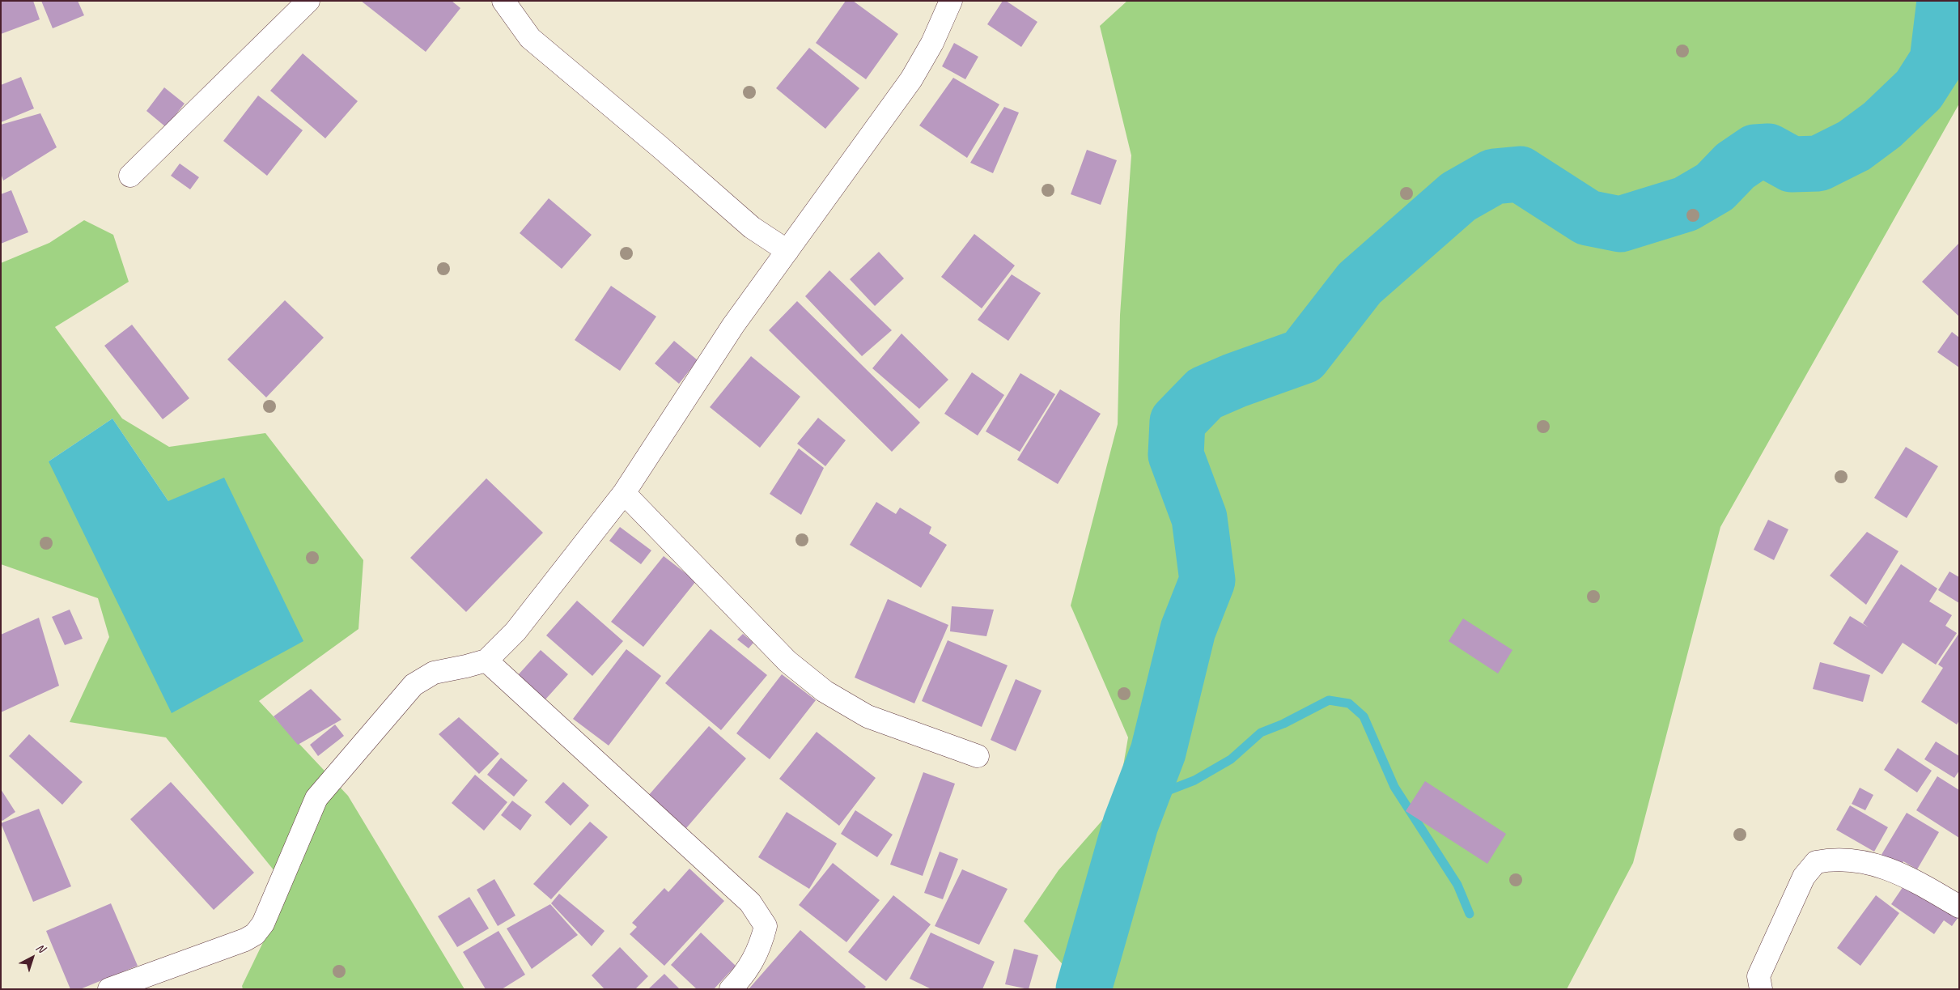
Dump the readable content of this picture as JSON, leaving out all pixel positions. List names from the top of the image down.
{
  "north": "top right"
}
